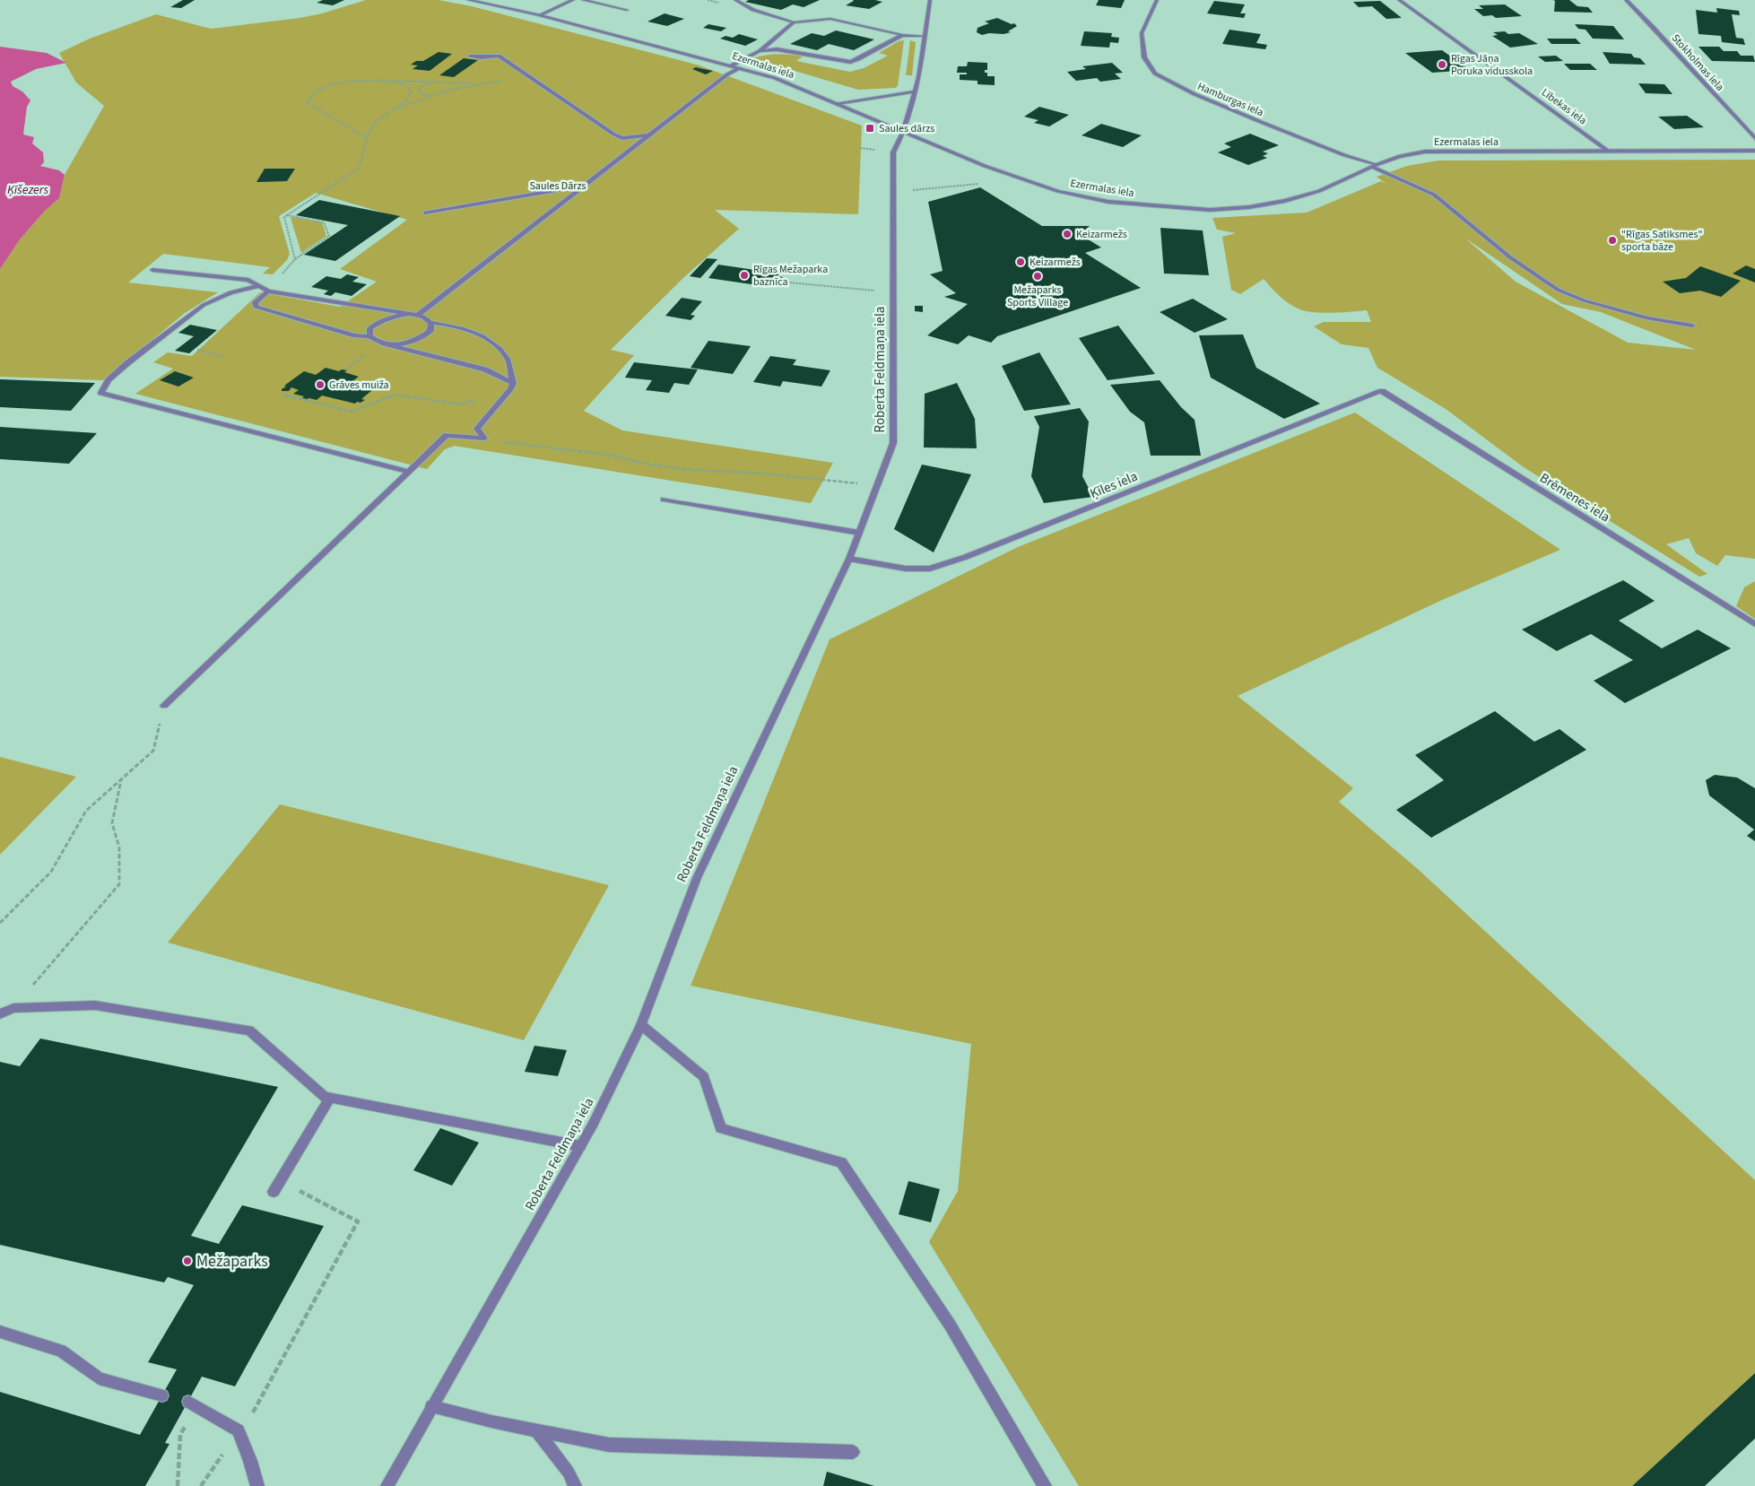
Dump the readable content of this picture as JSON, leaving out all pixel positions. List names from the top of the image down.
{
  "streets": {
    "street": [
      "Stokholmas iela",
      "Ezermalas iela",
      "Hamburgas iela",
      "Lībekas iela",
      "Roberta Feldmaņa iela",
      "Ķīles iela",
      "Brēmenes iela"
    ]
  },
  "crossings": [
    ["Ezermalas iela", "Hamburgas iela"],
    ["Ezermalas iela", "Lībekas iela"],
    ["Ezermalas iela", "Roberta Feldmaņa iela"],
    ["Roberta Feldmaņa iela", "Ķīles iela"],
    ["Ķīles iela", "Brēmenes iela"]
  ],
  "water": ["Ķīšezers"],
  "parks": ["Saules Dārzs"],
  "places": {
    "other": [
      "Rīgas Jāņa Poruka vidusskola",
      "Keizarmežs",
      "\"Rīgas Satiksmes\" sporta bāze",
      "Ķeizarmežs",
      "Rīgas Mežaparka baznīca",
      "Mežaparks Sports Village",
      "Grāves muiža",
      "Mežaparks"
    ],
    "transit": ["Saules dārzs"]
  }
}
